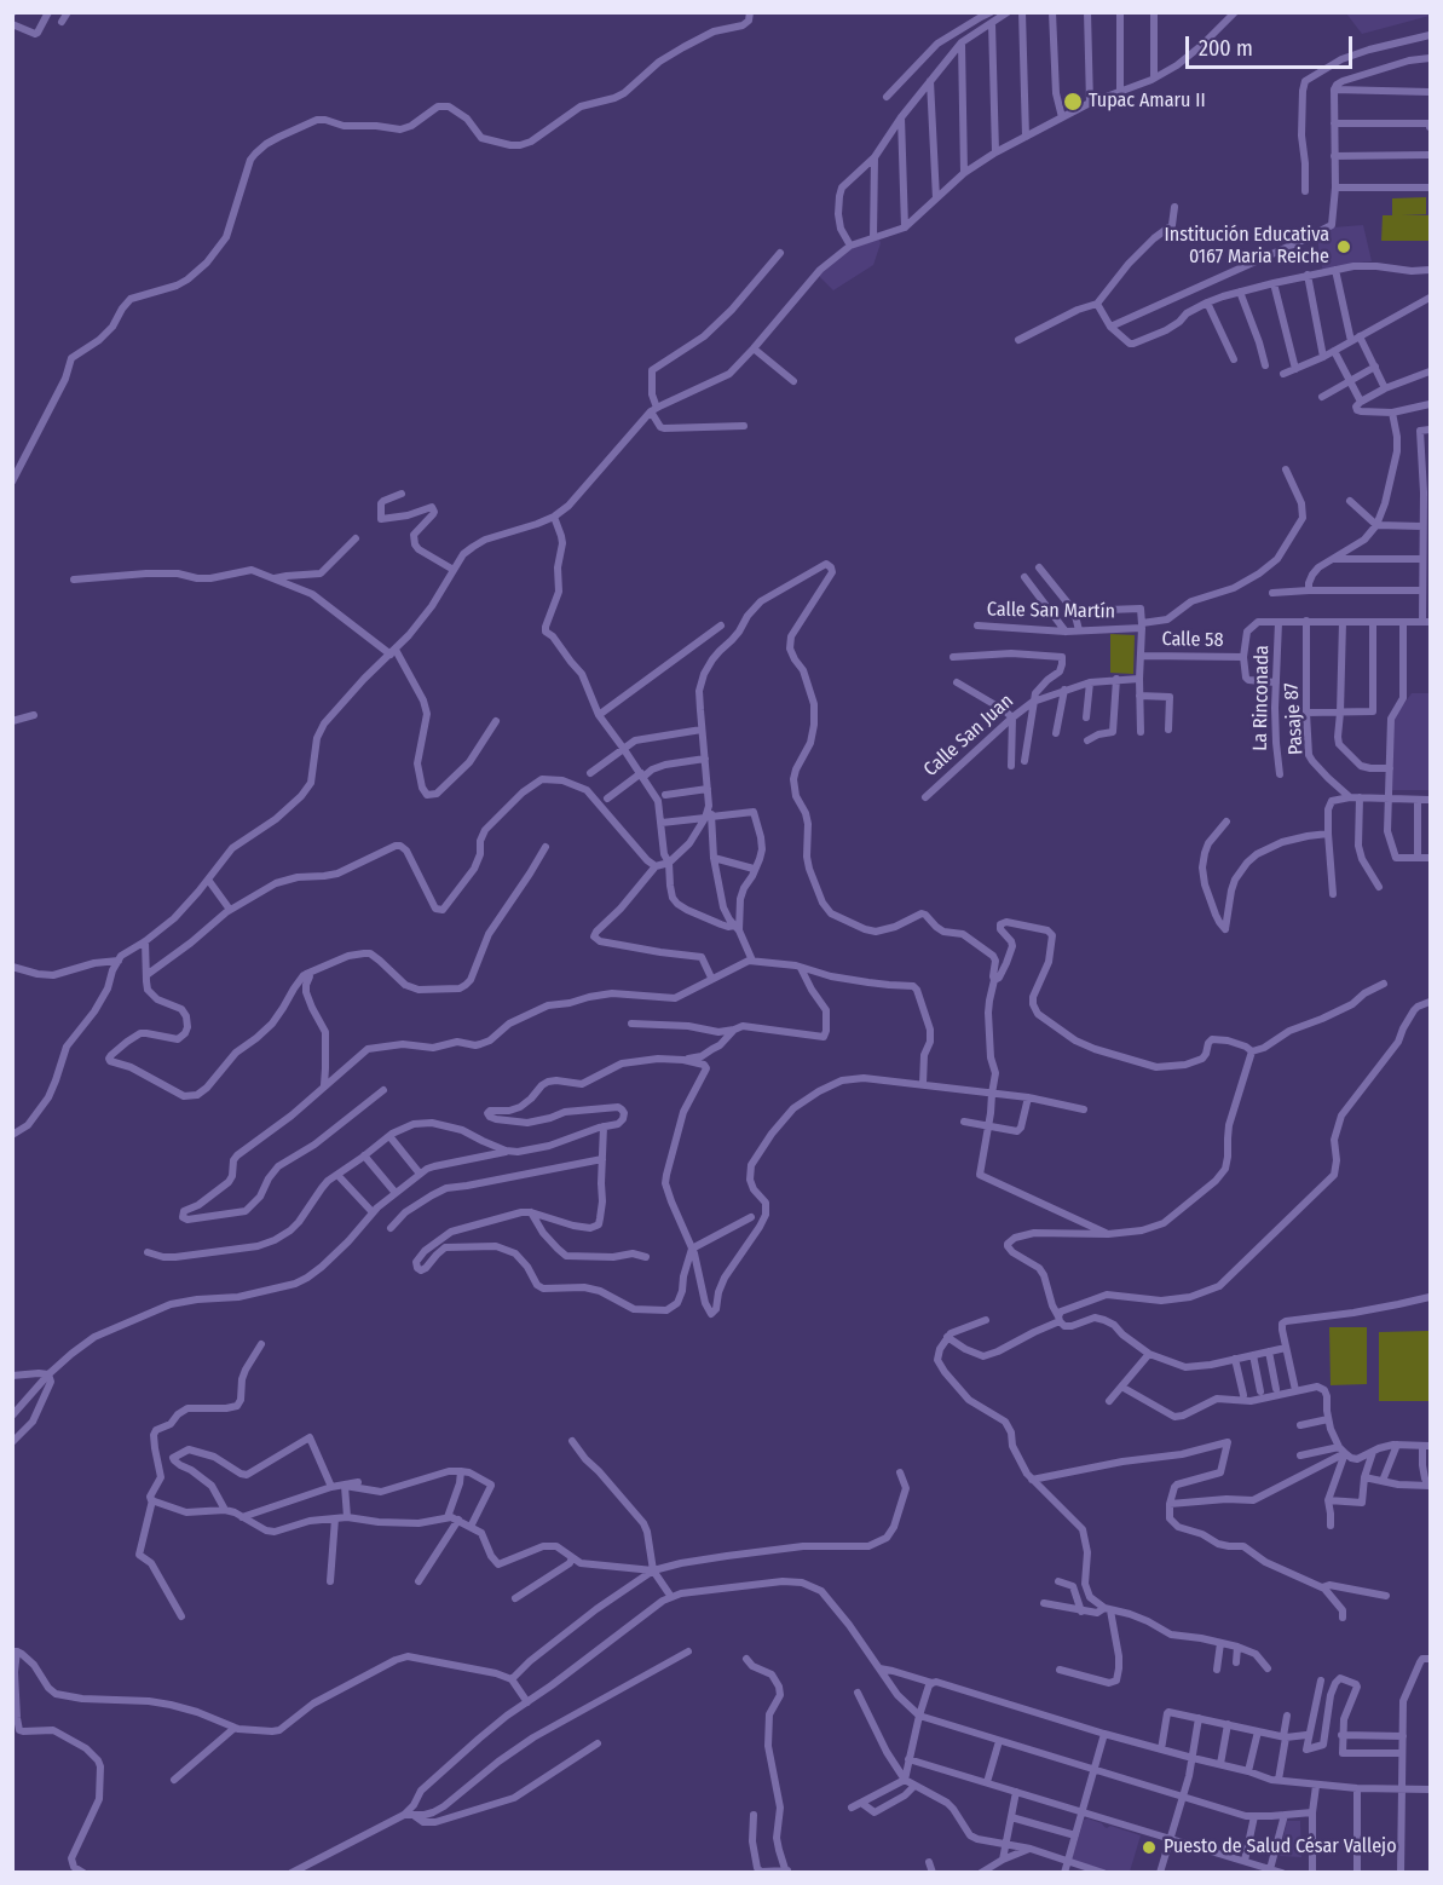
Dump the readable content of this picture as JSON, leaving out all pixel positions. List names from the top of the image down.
{
  "streets": {
    "street": [
      "Calle San Martín",
      "Calle 58",
      "La Rinconada",
      "Pasaje 87",
      "Calle San Juan"
    ]
  },
  "crossings": [
    ["Calle San Martín", "Calle 58"]
  ],
  "places": ["Tupac Amaru II", "Institución Educativa 0167 Maria Reiche", "Puesto de Salud César Vallejo"],
  "scale_bar": "200 m"
}
